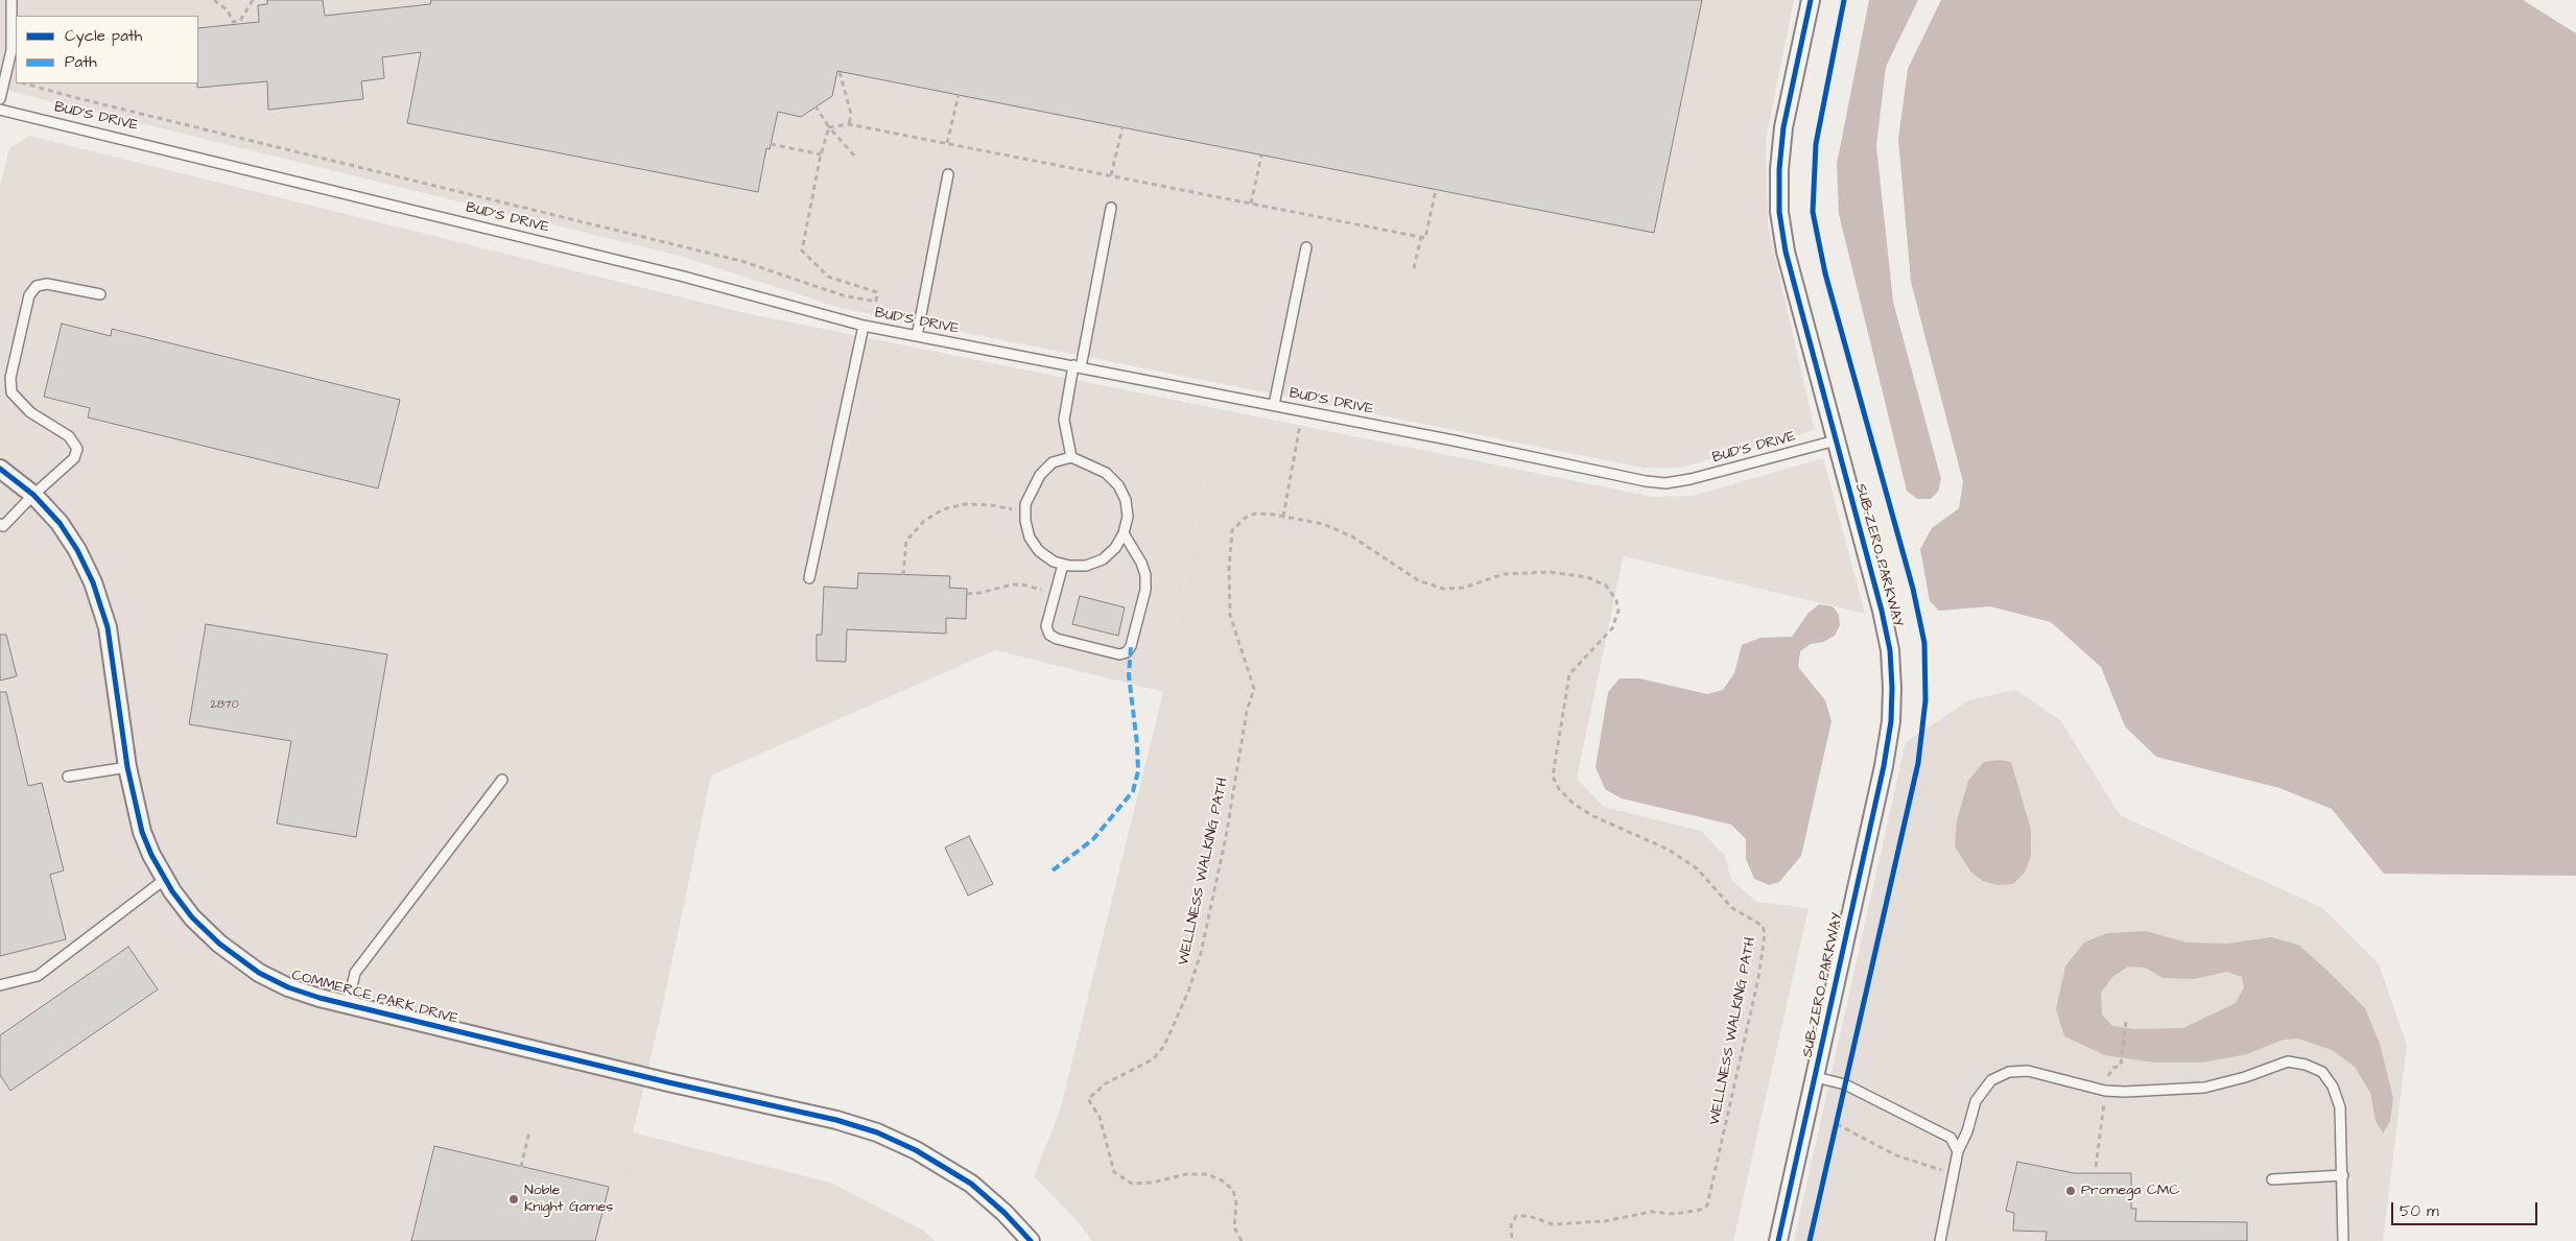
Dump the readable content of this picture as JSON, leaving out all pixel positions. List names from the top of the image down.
{
  "streets": {
    "street": ["SUB-ZERO PARKWAY", "COMMERCE PARK DRIVE"],
    "lane": ["BUD'S DRIVE"],
    "path": ["WELLNESS WALKING PATH"]
  },
  "crossings": [
    ["BUD'S DRIVE", "SUB-ZERO PARKWAY"]
  ],
  "places": ["Promega CMC", "Noble Knight Games"],
  "house_numbers": ["2870"],
  "legend": ["Cycle path", "Path"],
  "scale_bar": "50 m"
}
